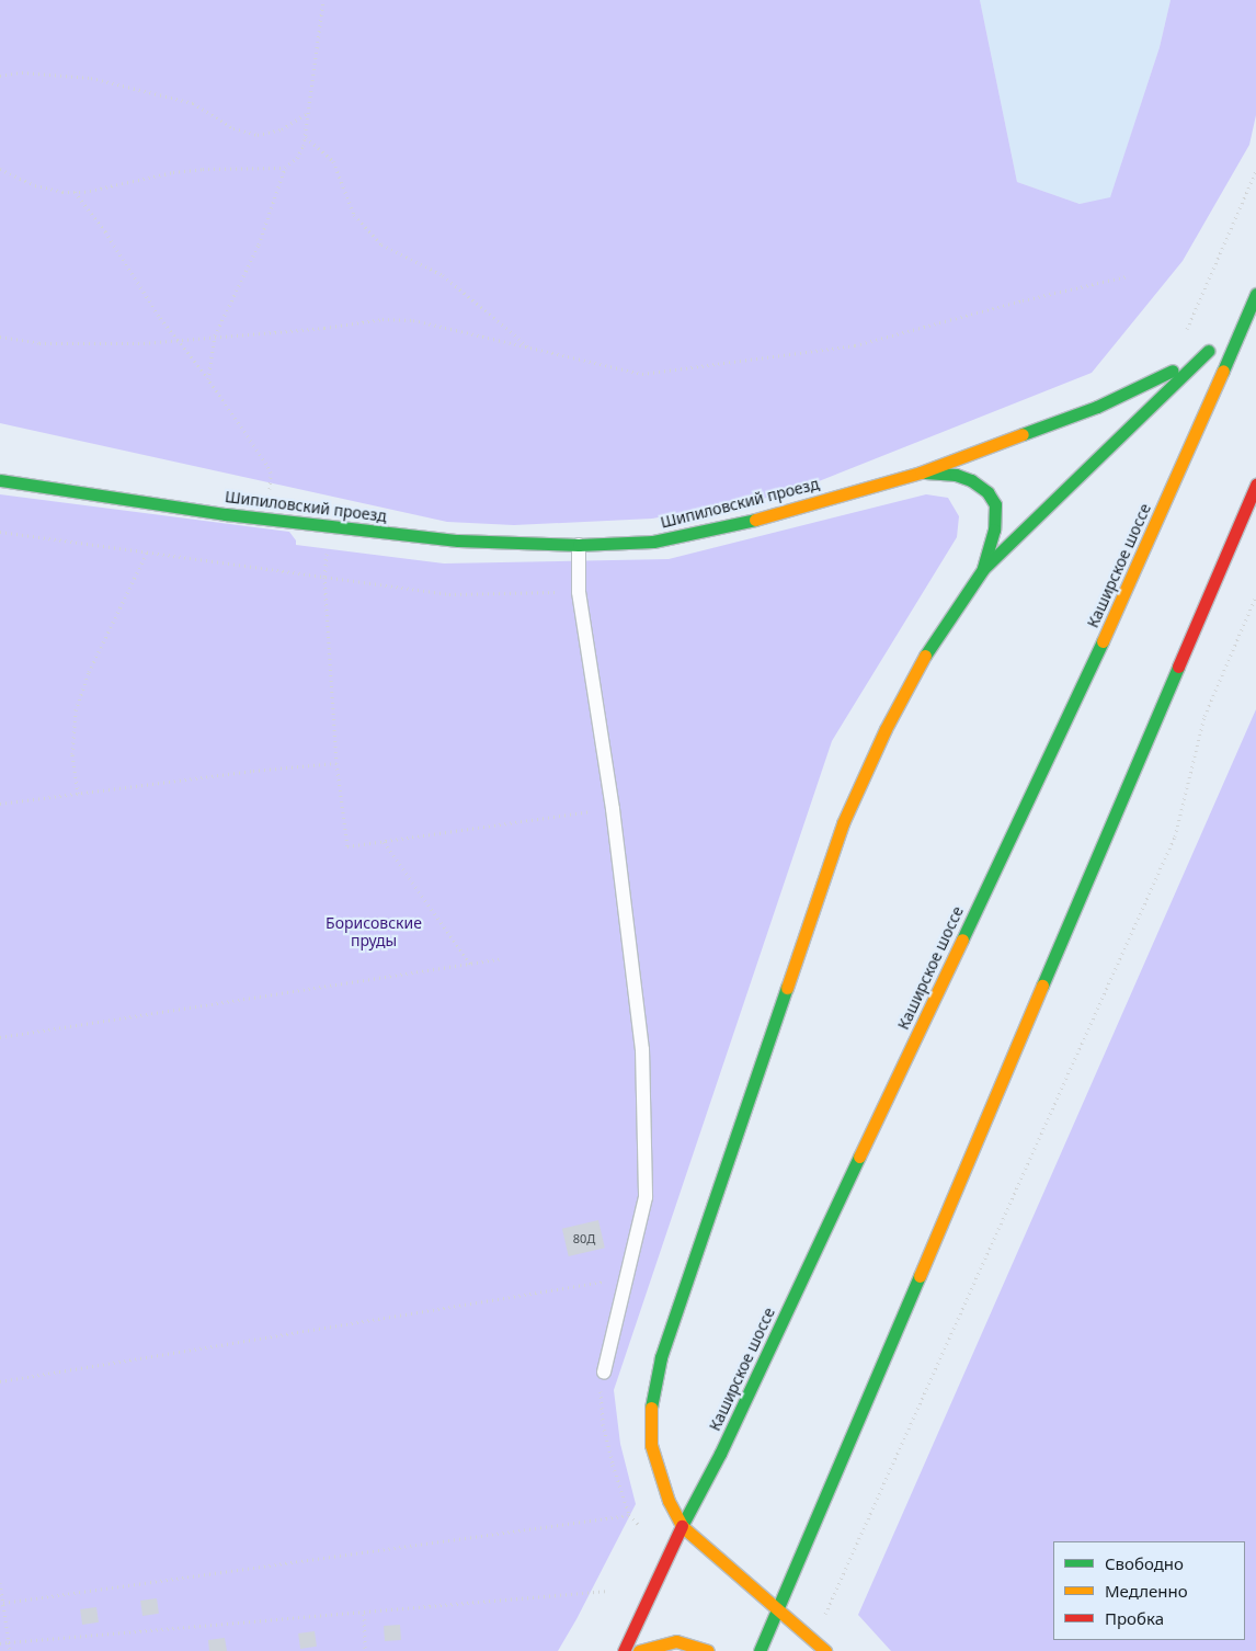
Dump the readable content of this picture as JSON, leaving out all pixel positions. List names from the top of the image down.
{
  "streets": {
    "main road": ["Шипиловский проезд", "Каширское шоссе"]
  },
  "crossings": [
    ["Шипиловский проезд", "Каширское шоссе"]
  ],
  "parks": ["Борисовские пруды"],
  "house_numbers": ["80Д"],
  "legend": ["Свободно", "Медленно", "Пробка"]
}
